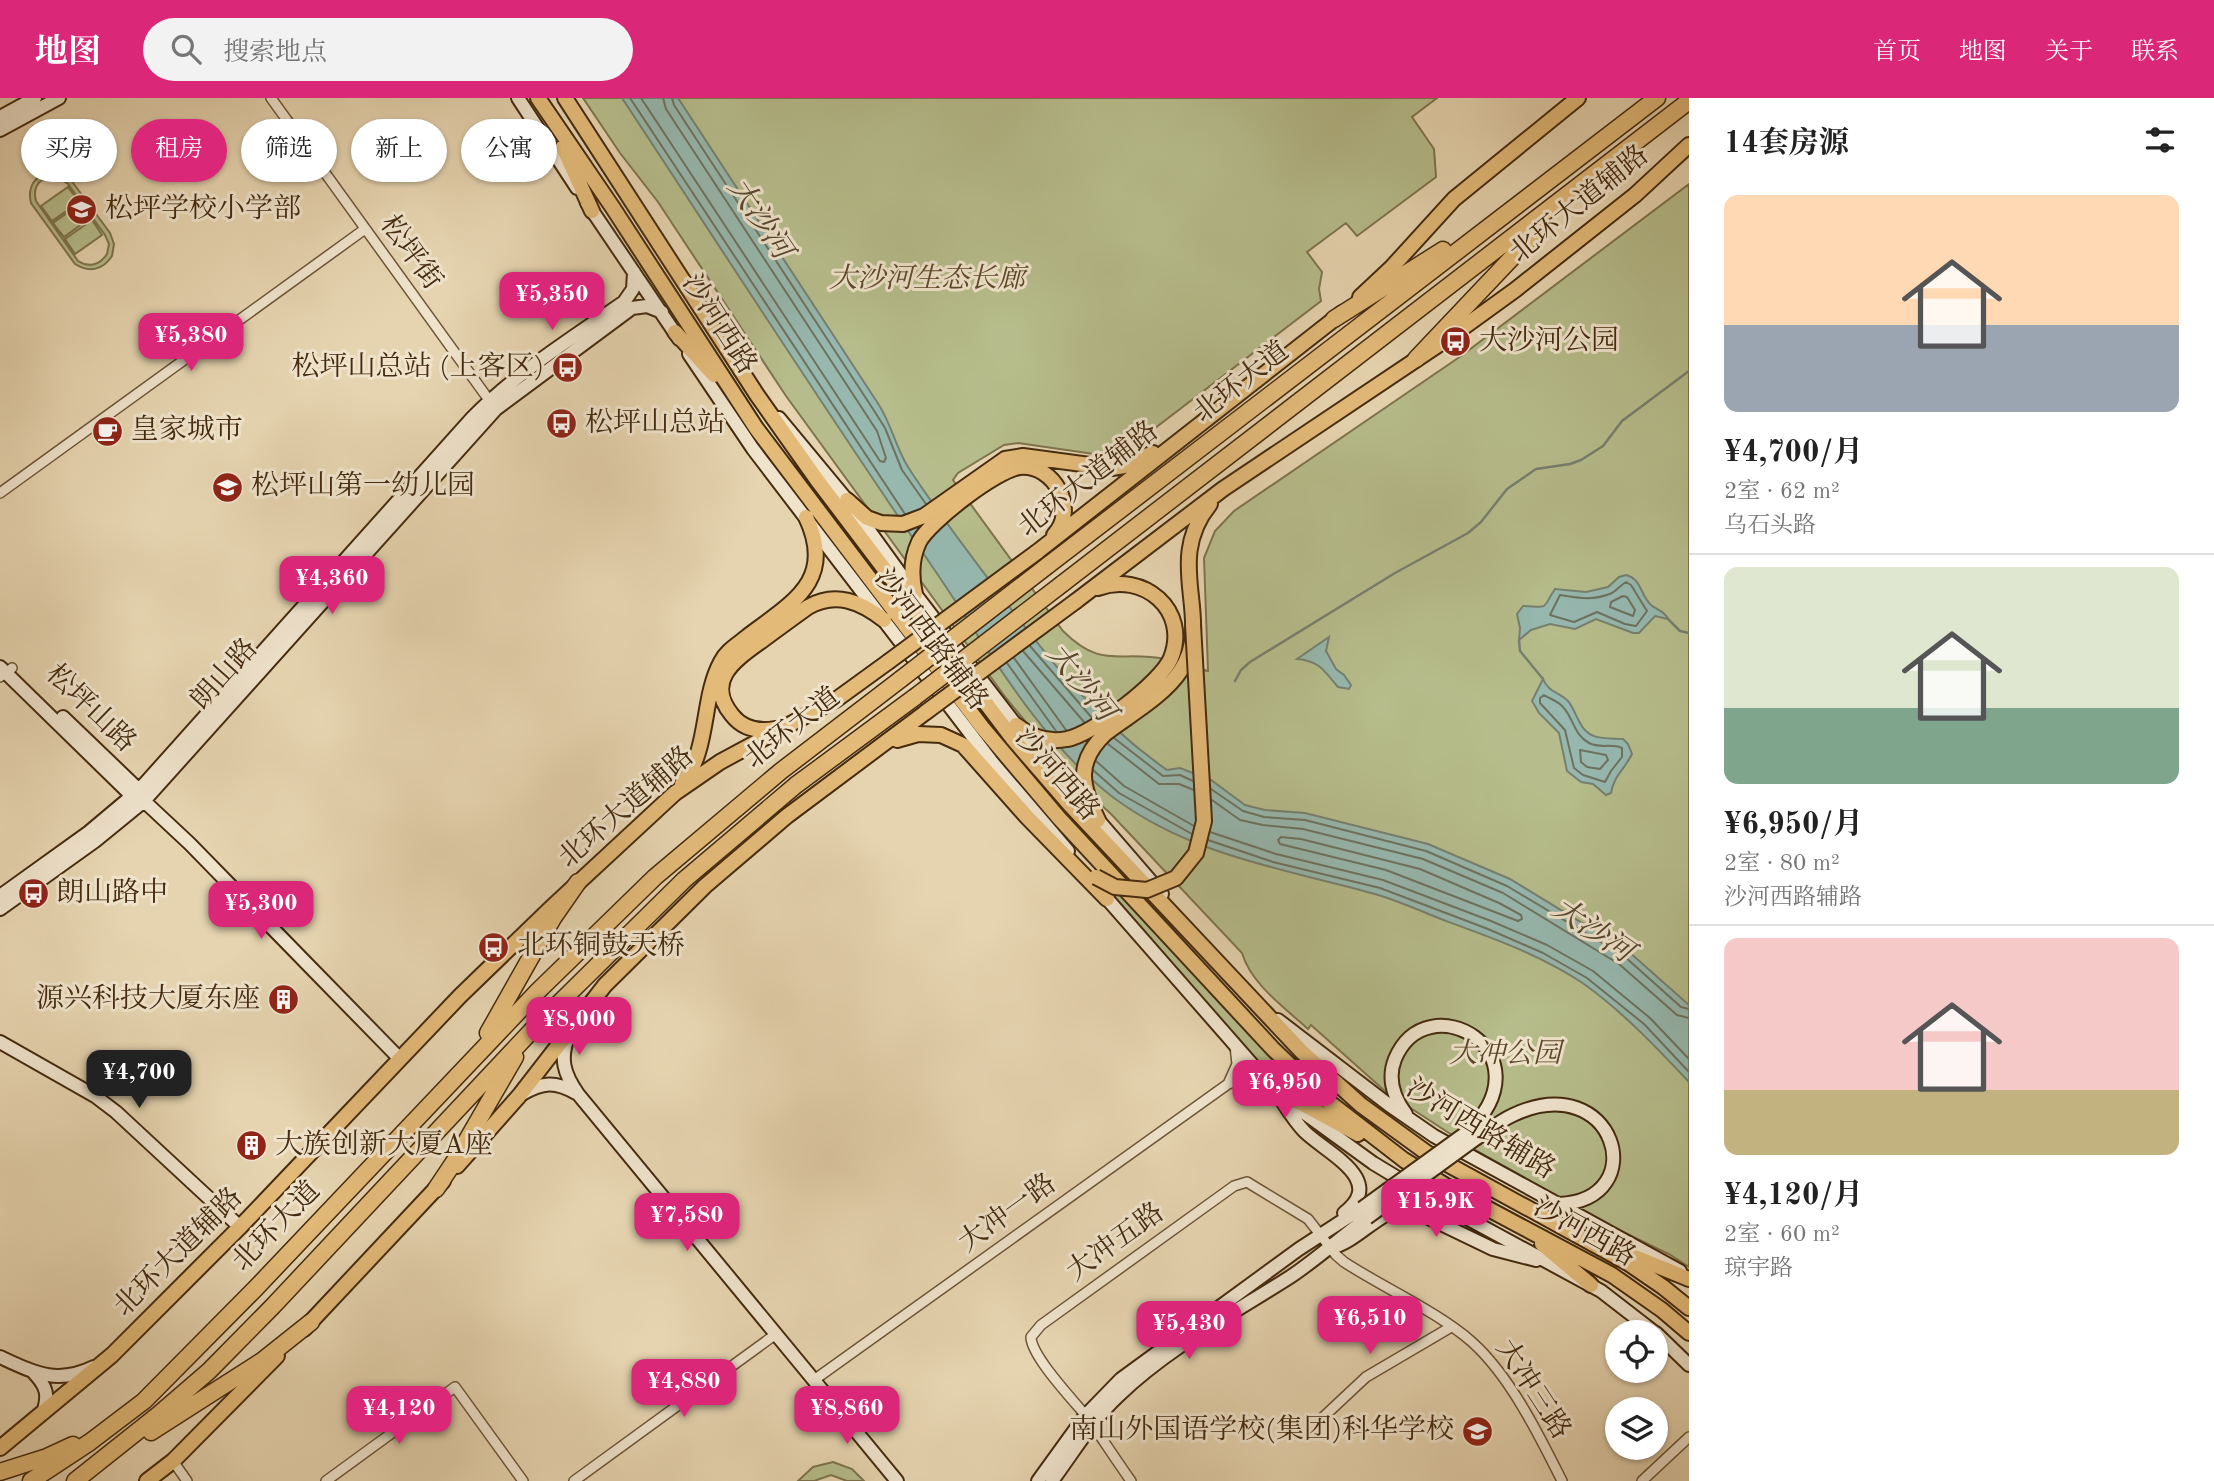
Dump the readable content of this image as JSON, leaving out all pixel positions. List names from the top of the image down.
{
  "streets": {
    "highway": ["北环大道"],
    "main road": [
      "北环大道辅路",
      "沙河西路",
      "沙河西路辅路",
      "朗山路",
      "松坪山路"
    ],
    "street": [
      "松坪街",
      "大冲一路",
      "大冲五路",
      "大冲三路"
    ]
  },
  "crossings": [
    ["北环大道辅路", "松坪山路"],
    ["松坪街", "朗山路"],
    ["沙河西路", "沙河西路辅路"],
    ["沙河西路辅路", "朗山路"],
    ["朗山路", "松坪山路"],
    ["大冲五路", "大冲三路"]
  ],
  "water": ["大沙河"],
  "parks": ["大沙河生态长廊", "大冲公园"],
  "places": {
    "school or university": ["松坪学校小学部", "松坪山第一幼儿园", "南山外国语学校(集团)科华学校"],
    "bus stop": [
      "大沙河公园",
      "松坪山总站 (上客区)",
      "松坪山总站",
      "朗山路中",
      "北环铜鼓天桥"
    ],
    "cafe": ["皇家城市"],
    "building": ["源兴科技大厦东座", "大族创新大厦A座"]
  },
  "page": {
    "header": "地图",
    "search": "搜索地点",
    "nav": [
      "首页",
      "地图",
      "关于",
      "联系"
    ],
    "heading": "14套房源",
    "chip": [
      "买房",
      "租房",
      "筛选",
      "新上",
      "公寓"
    ],
    "list": [
      {
        "name": "¥4,700/月",
        "note": "2室 · 62 m² · 乌石头路"
      },
      {
        "name": "¥6,950/月",
        "note": "2室 · 80 m² · 沙河西路辅路"
      },
      {
        "name": "¥4,120/月",
        "note": "2室 · 60 m² · 琼宇路"
      }
    ],
    "price": [
      "¥5,350",
      "¥5,380",
      "¥4,360",
      "¥5,300",
      "¥8,000",
      "¥4,700",
      "¥6,950",
      "¥15.9K",
      "¥7,580",
      "¥6,510",
      "¥5,430",
      "¥4,880",
      "¥4,120",
      "¥8,860"
    ]
  }
}
